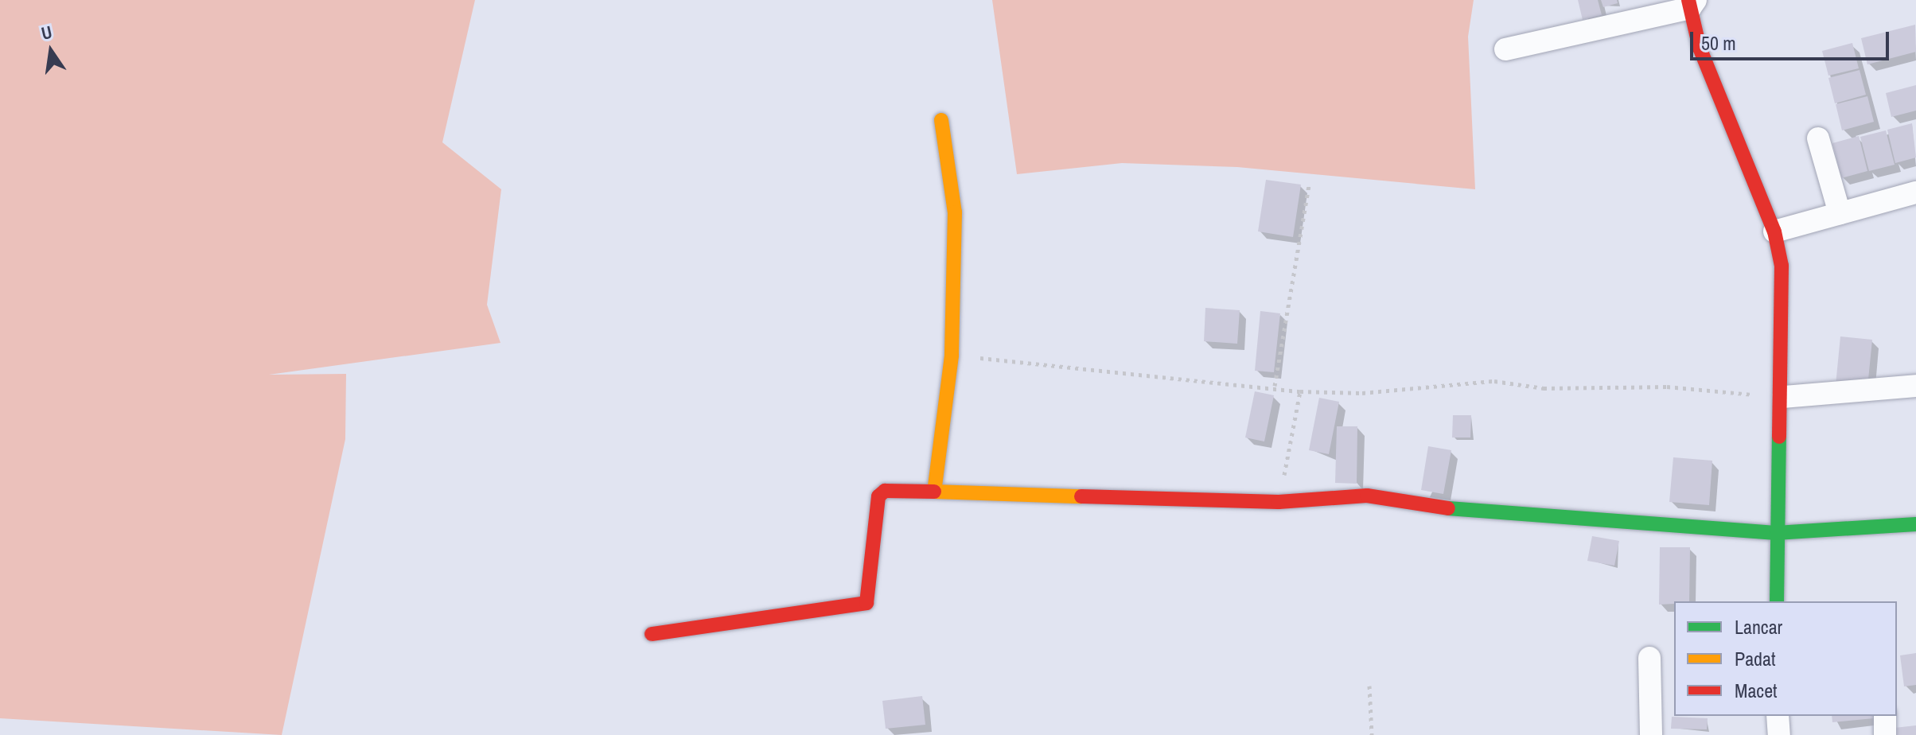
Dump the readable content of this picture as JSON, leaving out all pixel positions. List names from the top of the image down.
{
  "legend": ["Lancar", "Padat", "Macet"],
  "scale_bar": "50 m",
  "north": "top"
}
